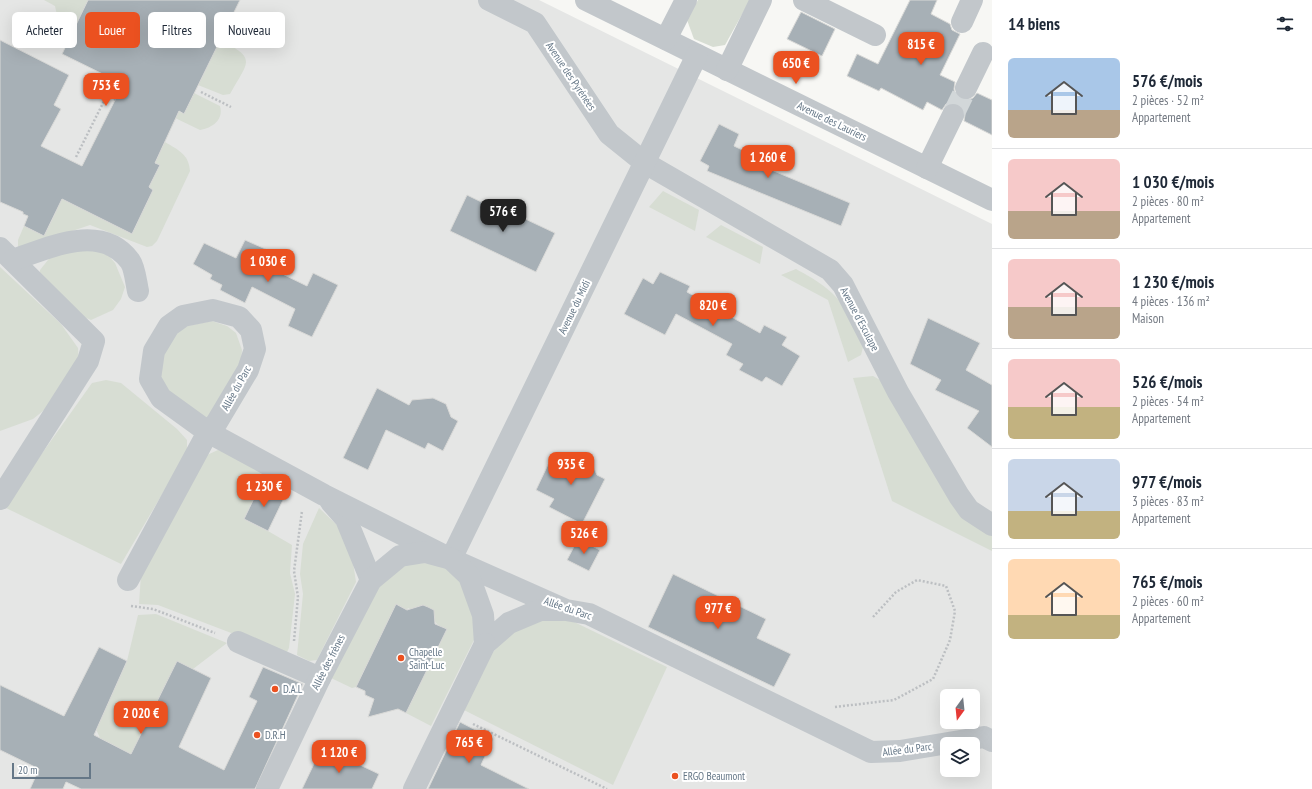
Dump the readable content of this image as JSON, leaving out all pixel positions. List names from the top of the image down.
{
  "streets": {
    "street": [
      "Avenue des Pyrénées",
      "Avenue des Lauriers",
      "Avenue du Midi",
      "Avenue d'Esculape",
      "Allée du Parc",
      "Allée des frènes"
    ]
  },
  "crossings": [
    ["Avenue des Pyrénées", "Avenue du Midi"],
    ["Avenue des Pyrénées", "Avenue d'Esculape"],
    ["Avenue des Lauriers", "Avenue du Midi"],
    ["Avenue du Midi", "Avenue d'Esculape"],
    ["Avenue du Midi", "Allée du Parc"]
  ],
  "places": [
    "Chapelle Saint-Luc",
    "D.A.L",
    "D.R.H",
    "ERGO Beaumont"
  ],
  "scale_bar": "20 m",
  "north": "bottom",
  "page": {
    "heading": "14 biens",
    "chip": [
      "Acheter",
      "Louer",
      "Filtres",
      "Nouveau"
    ],
    "price": [
      "815 €",
      "650 €",
      "753 €",
      "1 260 €",
      "576 €",
      "1 030 €",
      "820 €",
      "935 €",
      "1 230 €",
      "526 €",
      "977 €",
      "2 020 €",
      "765 €",
      "1 120 €"
    ],
    "list": [
      {
        "name": "576 €/mois",
        "note": "2 pièces · 52 m² · Appartement"
      },
      {
        "name": "1 030 €/mois",
        "note": "2 pièces · 80 m² · Appartement"
      },
      {
        "name": "1 230 €/mois",
        "note": "4 pièces · 136 m² · Maison"
      },
      {
        "name": "526 €/mois",
        "note": "2 pièces · 54 m² · Appartement"
      },
      {
        "name": "977 €/mois",
        "note": "3 pièces · 83 m² · Appartement"
      },
      {
        "name": "765 €/mois",
        "note": "2 pièces · 60 m² · Appartement"
      }
    ],
    "scale": "20 m"
  }
}
